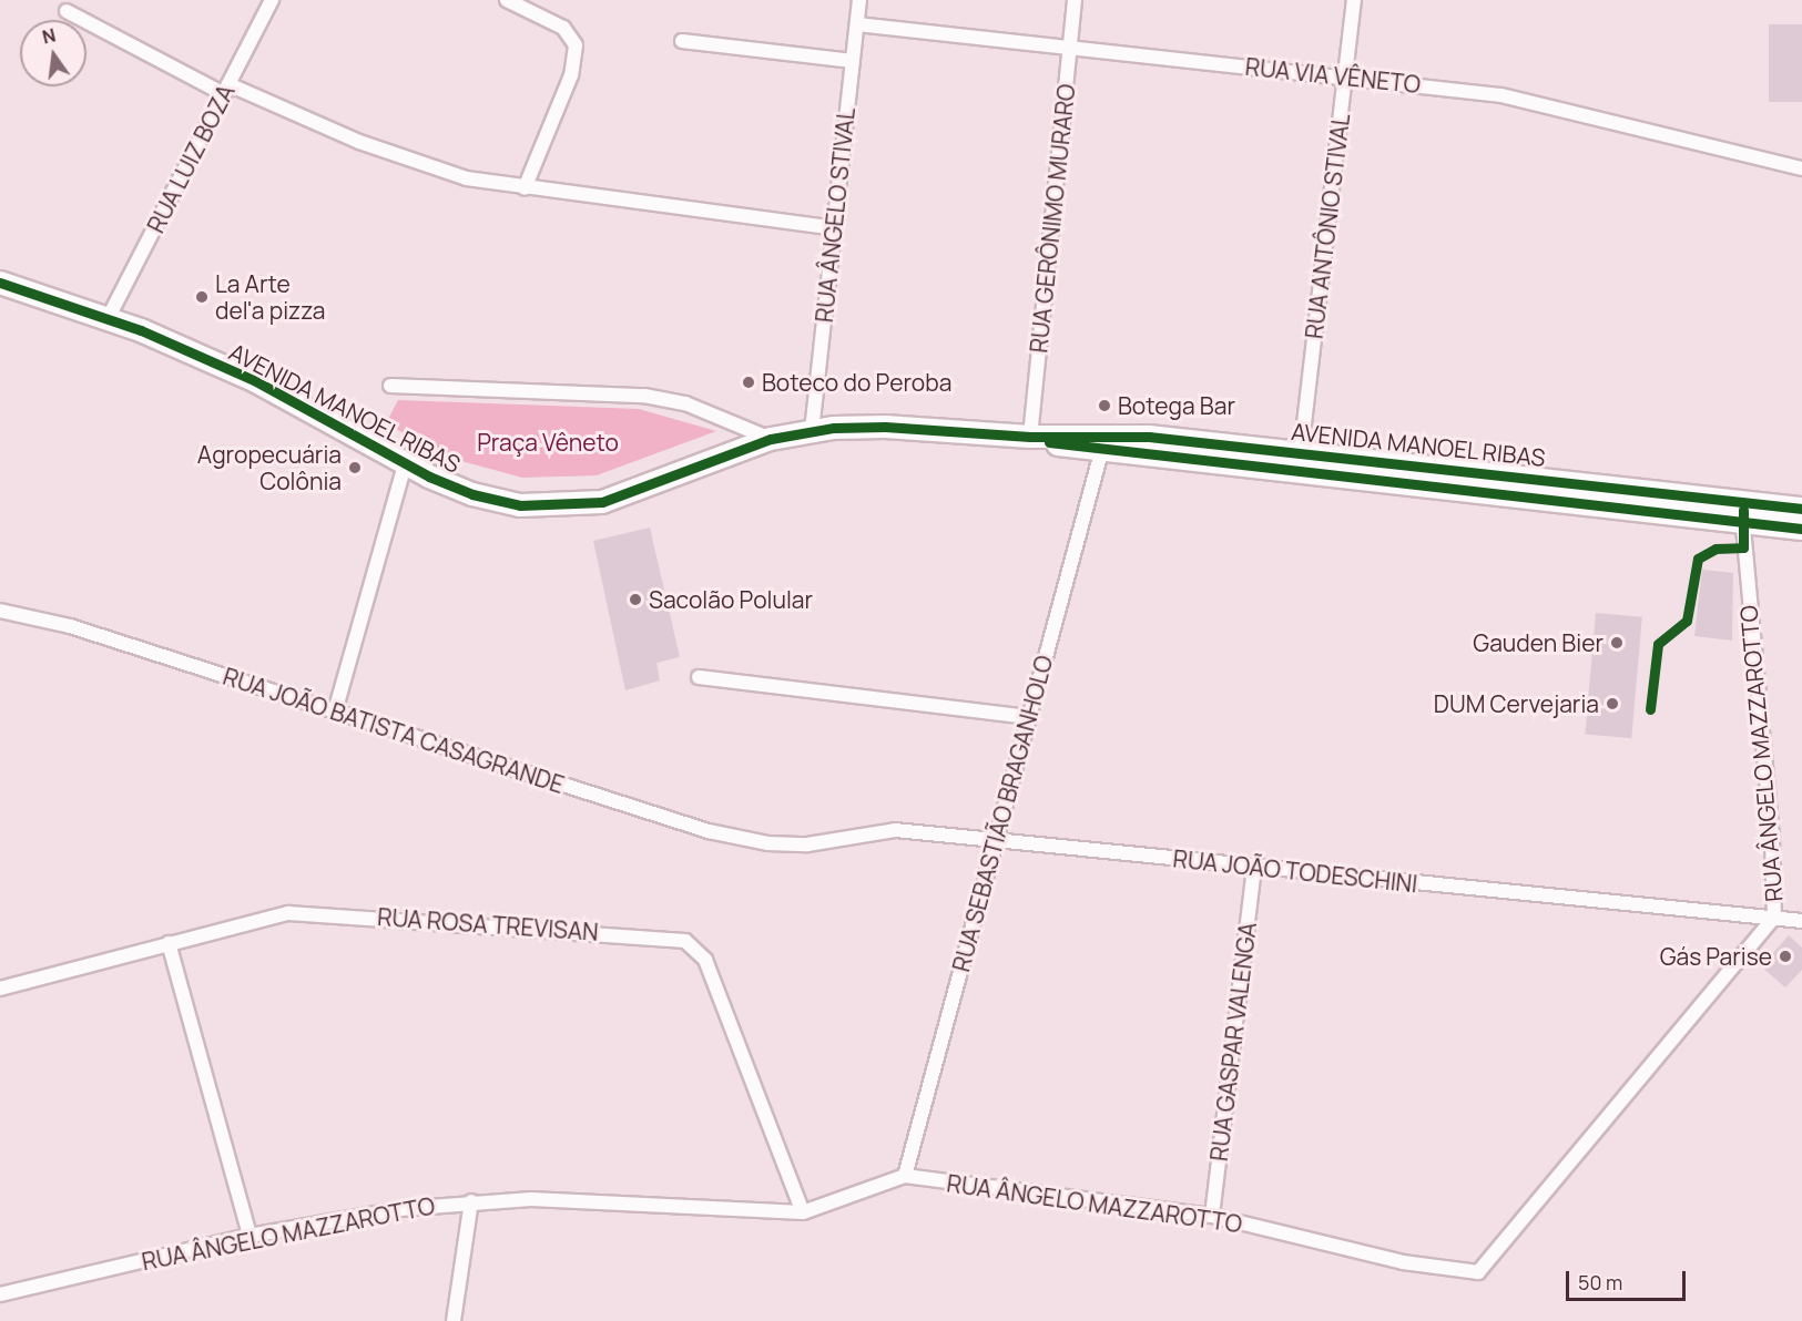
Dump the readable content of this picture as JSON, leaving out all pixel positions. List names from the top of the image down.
{
  "streets": {
    "main road": ["AVENIDA MANOEL RIBAS"],
    "street": [
      "RUA VIA VÊNETO",
      "RUA LUIZ BOZA",
      "RUA ÂNGELO STIVAL",
      "RUA GERÔNIMO MURARO",
      "RUA ANTÔNIO STIVAL",
      "RUA JOÃO BATISTA CASAGRANDE",
      "RUA ÂNGELO MAZZAROTTO",
      "RUA SEBASTIÃO BRAGANHOLO",
      "RUA JOÃO TODESCHINI",
      "RUA ROSA TREVISAN",
      "RUA GASPAR VALENGA"
    ]
  },
  "crossings": [
    ["RUA VIA VÊNETO", "RUA ÂNGELO STIVAL"],
    ["RUA VIA VÊNETO", "RUA GERÔNIMO MURARO"],
    ["RUA VIA VÊNETO", "RUA ANTÔNIO STIVAL"],
    ["RUA LUIZ BOZA", "AVENIDA MANOEL RIBAS"],
    ["RUA ÂNGELO STIVAL", "AVENIDA MANOEL RIBAS"],
    ["RUA GERÔNIMO MURARO", "AVENIDA MANOEL RIBAS"],
    ["RUA ANTÔNIO STIVAL", "AVENIDA MANOEL RIBAS"],
    ["AVENIDA MANOEL RIBAS", "RUA ÂNGELO MAZZAROTTO"],
    ["AVENIDA MANOEL RIBAS", "RUA SEBASTIÃO BRAGANHOLO"],
    ["RUA JOÃO BATISTA CASAGRANDE", "RUA JOÃO TODESCHINI"],
    ["RUA ÂNGELO MAZZAROTTO", "RUA SEBASTIÃO BRAGANHOLO"],
    ["RUA ÂNGELO MAZZAROTTO", "RUA JOÃO TODESCHINI"],
    ["RUA ÂNGELO MAZZAROTTO", "RUA ROSA TREVISAN"],
    ["RUA ÂNGELO MAZZAROTTO", "RUA GASPAR VALENGA"],
    ["RUA SEBASTIÃO BRAGANHOLO", "RUA JOÃO TODESCHINI"],
    ["RUA JOÃO TODESCHINI", "RUA GASPAR VALENGA"]
  ],
  "parks": ["Praça Vêneto"],
  "places": [
    "La Arte del'a pizza",
    "Boteco do Peroba",
    "Botega Bar",
    "Agropecuária Colônia",
    "Sacolão Polular",
    "Gauden Bier",
    "DUM Cervejaria",
    "Gás Parise"
  ],
  "scale_bar": "50 m",
  "north": "top"
}
